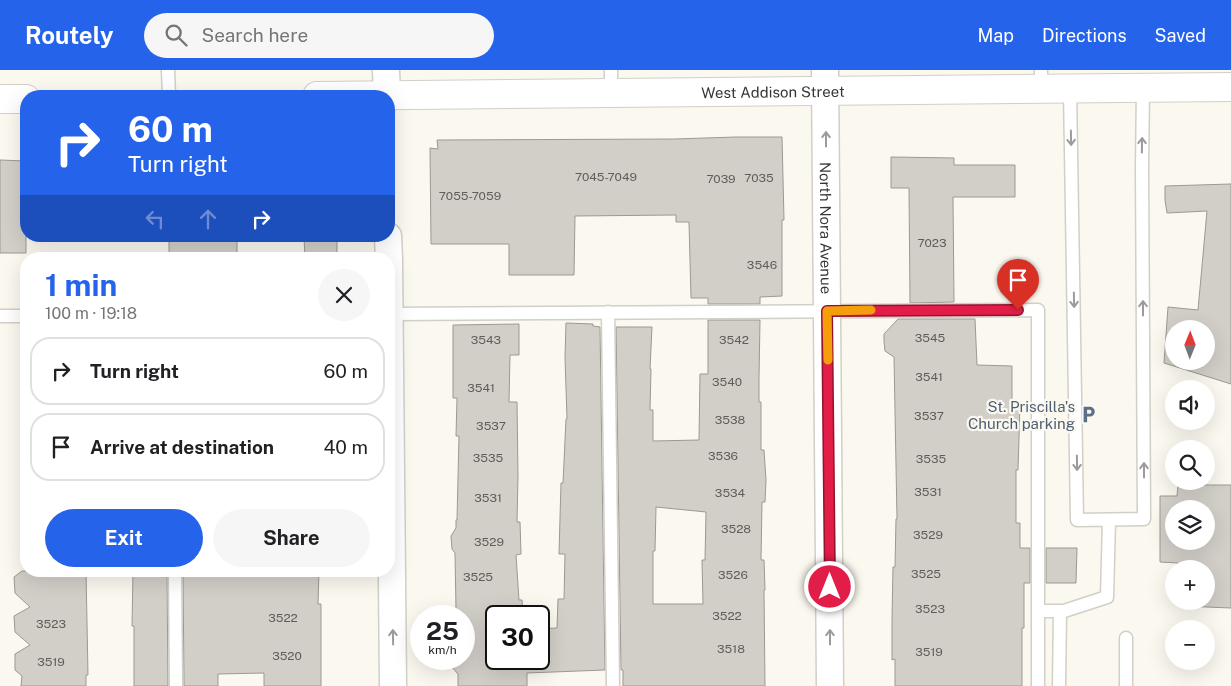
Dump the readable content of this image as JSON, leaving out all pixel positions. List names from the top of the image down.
{
  "streets": {
    "street": ["West Addison Street", "North Nora Avenue"]
  },
  "crossings": [
    ["West Addison Street", "North Nora Avenue"]
  ],
  "one_way": ["North Nora Avenue"],
  "places": {
    "parking": ["St. Priscilla's Church parking"]
  },
  "house_numbers": [
    "7045-7049",
    "7035",
    "7039",
    "7055-7059",
    "7023",
    "3546",
    "3545",
    "3543",
    "3542",
    "3541",
    "3540",
    "3541",
    "3537",
    "3538",
    "3537",
    "3536",
    "3535",
    "3535",
    "3531",
    "3534",
    "3531",
    "3528",
    "3529",
    "3529",
    "3525",
    "3526",
    "3525",
    "3523",
    "3522",
    "3522",
    "3523",
    "3518",
    "3519",
    "3520",
    "3519"
  ],
  "north": "top",
  "page": {
    "header": "Routely",
    "search": "Search here",
    "nav": ["Map", "Directions", "Saved"],
    "turn": ["60 m", "Turn right"],
    "heading": ["1 min", "100 m · 19:18"],
    "map_buttons": ["+", "−"],
    "list": [
      {
        "name": "Turn right",
        "value": "60 m"
      },
      {
        "name": "Arrive at destination",
        "value": "40 m"
      }
    ],
    "buttons": ["Exit", "Share"],
    "speed": "25 km/h",
    "limit": "30"
  }
}
